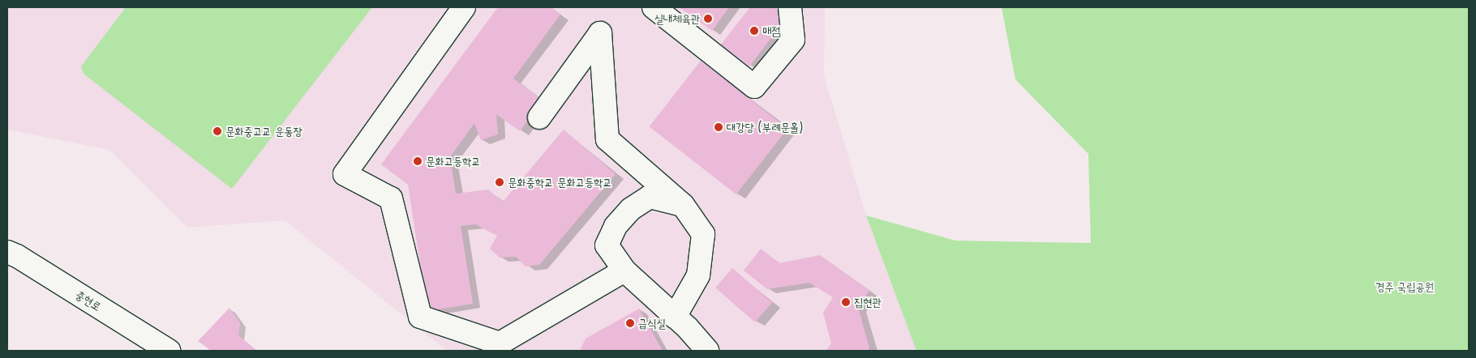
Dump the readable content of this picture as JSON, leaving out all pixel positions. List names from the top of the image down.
{
  "streets": {
    "street": ["충현로"]
  },
  "parks": ["경주 국립공원"],
  "places": [
    "실내체육관",
    "매점",
    "대강당 (부례문홀)",
    "문화중고교 운동장",
    "문화고등학교",
    "문화중학교 문화고등학교",
    "집현관",
    "급식실"
  ]
}
